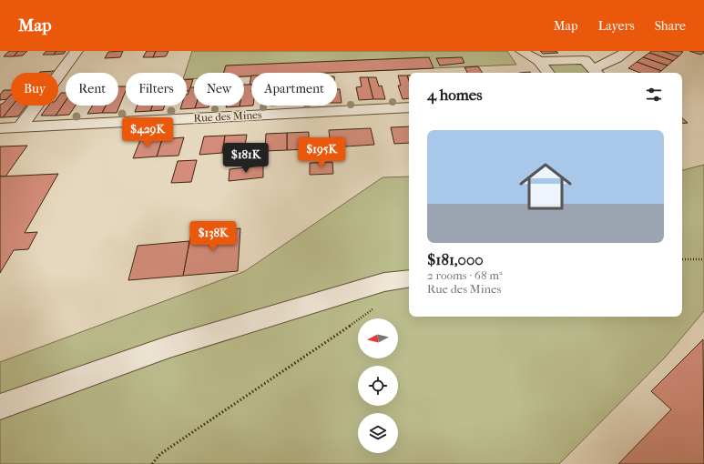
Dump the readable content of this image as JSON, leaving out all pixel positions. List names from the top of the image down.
{
  "streets": {
    "street": ["Rue des Mines"]
  },
  "north": "left",
  "page": {
    "header": "Map",
    "nav": ["Map", "Layers", "Share"],
    "chip": [
      "Buy",
      "Rent",
      "Filters",
      "New",
      "Apartment"
    ],
    "heading": "4 homes",
    "list": [
      {
        "name": "$181,000",
        "note": "2 rooms · 68 m² · Rue des Mines"
      }
    ],
    "price": [
      "$429K",
      "$195K",
      "$181K",
      "$138K"
    ]
  }
}
